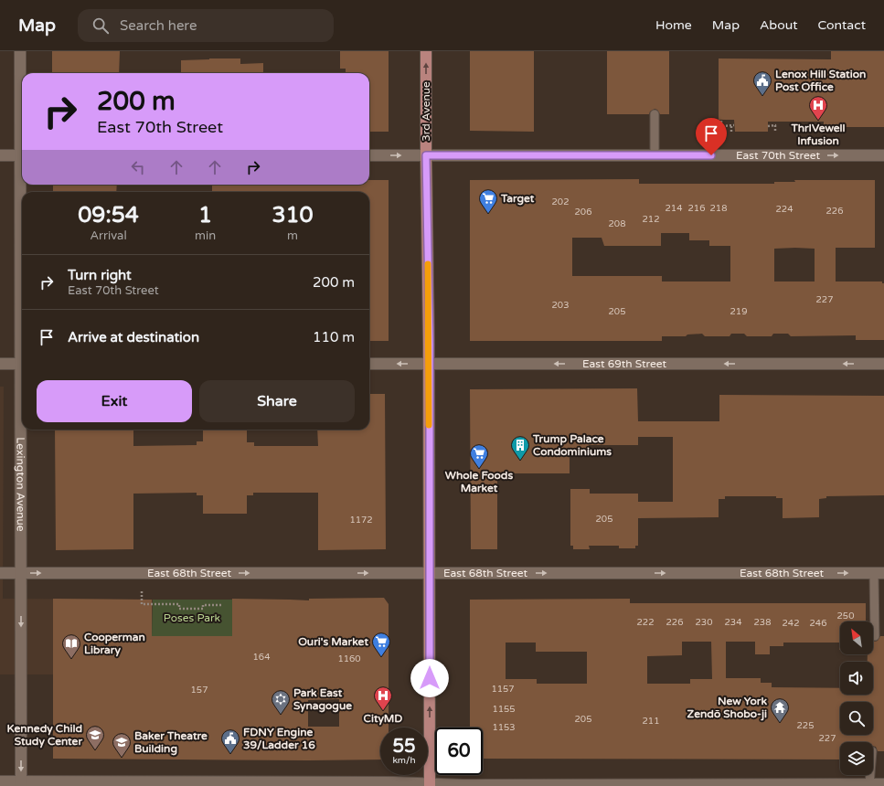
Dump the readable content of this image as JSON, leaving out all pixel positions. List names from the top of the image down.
{
  "streets": {
    "main road": ["3rd Avenue"],
    "street": [
      "East 70th Street",
      "East 69th Street",
      "Lexington Avenue",
      "East 68th Street"
    ]
  },
  "crossings": [
    ["3rd Avenue", "East 70th Street"],
    ["3rd Avenue", "East 69th Street"],
    ["3rd Avenue", "East 68th Street"],
    ["Lexington Avenue", "East 68th Street"]
  ],
  "one_way": [
    "3rd Avenue",
    "East 70th Street",
    "East 69th Street",
    "Lexington Avenue",
    "East 68th Street"
  ],
  "parks": ["Poses Park"],
  "places": {
    "public building": ["Lenox Hill Station Post Office", "FDNY Engine 39/Ladder 16"],
    "hospital": ["ThrIVewell Infusion", "CityMD"],
    "supermarket": ["Target", "Whole Foods Market", "Ouri's Market"],
    "building": ["Trump Palace Condominiums"],
    "library": ["Cooperman Library"],
    "synagogue": ["Park East Synagogue"],
    "temple": ["New York Zendō Shobo-ji"],
    "school or university": ["Kennedy Child Study Center", "Baker Theatre Building"]
  },
  "house_numbers": [
    "202",
    "214",
    "216",
    "218",
    "224",
    "226",
    "206",
    "212",
    "208",
    "227",
    "203",
    "205",
    "219",
    "205",
    "1172",
    "250",
    "222",
    "226",
    "230",
    "234",
    "238",
    "242",
    "246",
    "164",
    "1160",
    "1157",
    "157",
    "1155",
    "205",
    "211",
    "225",
    "1153",
    "227"
  ],
  "north": "top left",
  "page": {
    "header": "Map",
    "search": "Search here",
    "nav": [
      "Home",
      "Map",
      "About",
      "Contact"
    ],
    "turn": ["200 m", "East 70th Street"],
    "eta": [
      "09:54",
      "Arrival",
      "1",
      "min",
      "310",
      "m"
    ],
    "list": [
      {
        "name": "Turn right",
        "note": "East 70th Street",
        "value": "200 m"
      },
      {
        "name": "Arrive at destination",
        "value": "110 m"
      }
    ],
    "buttons": ["Exit", "Share"],
    "speed": "55 km/h",
    "limit": "60"
  }
}
